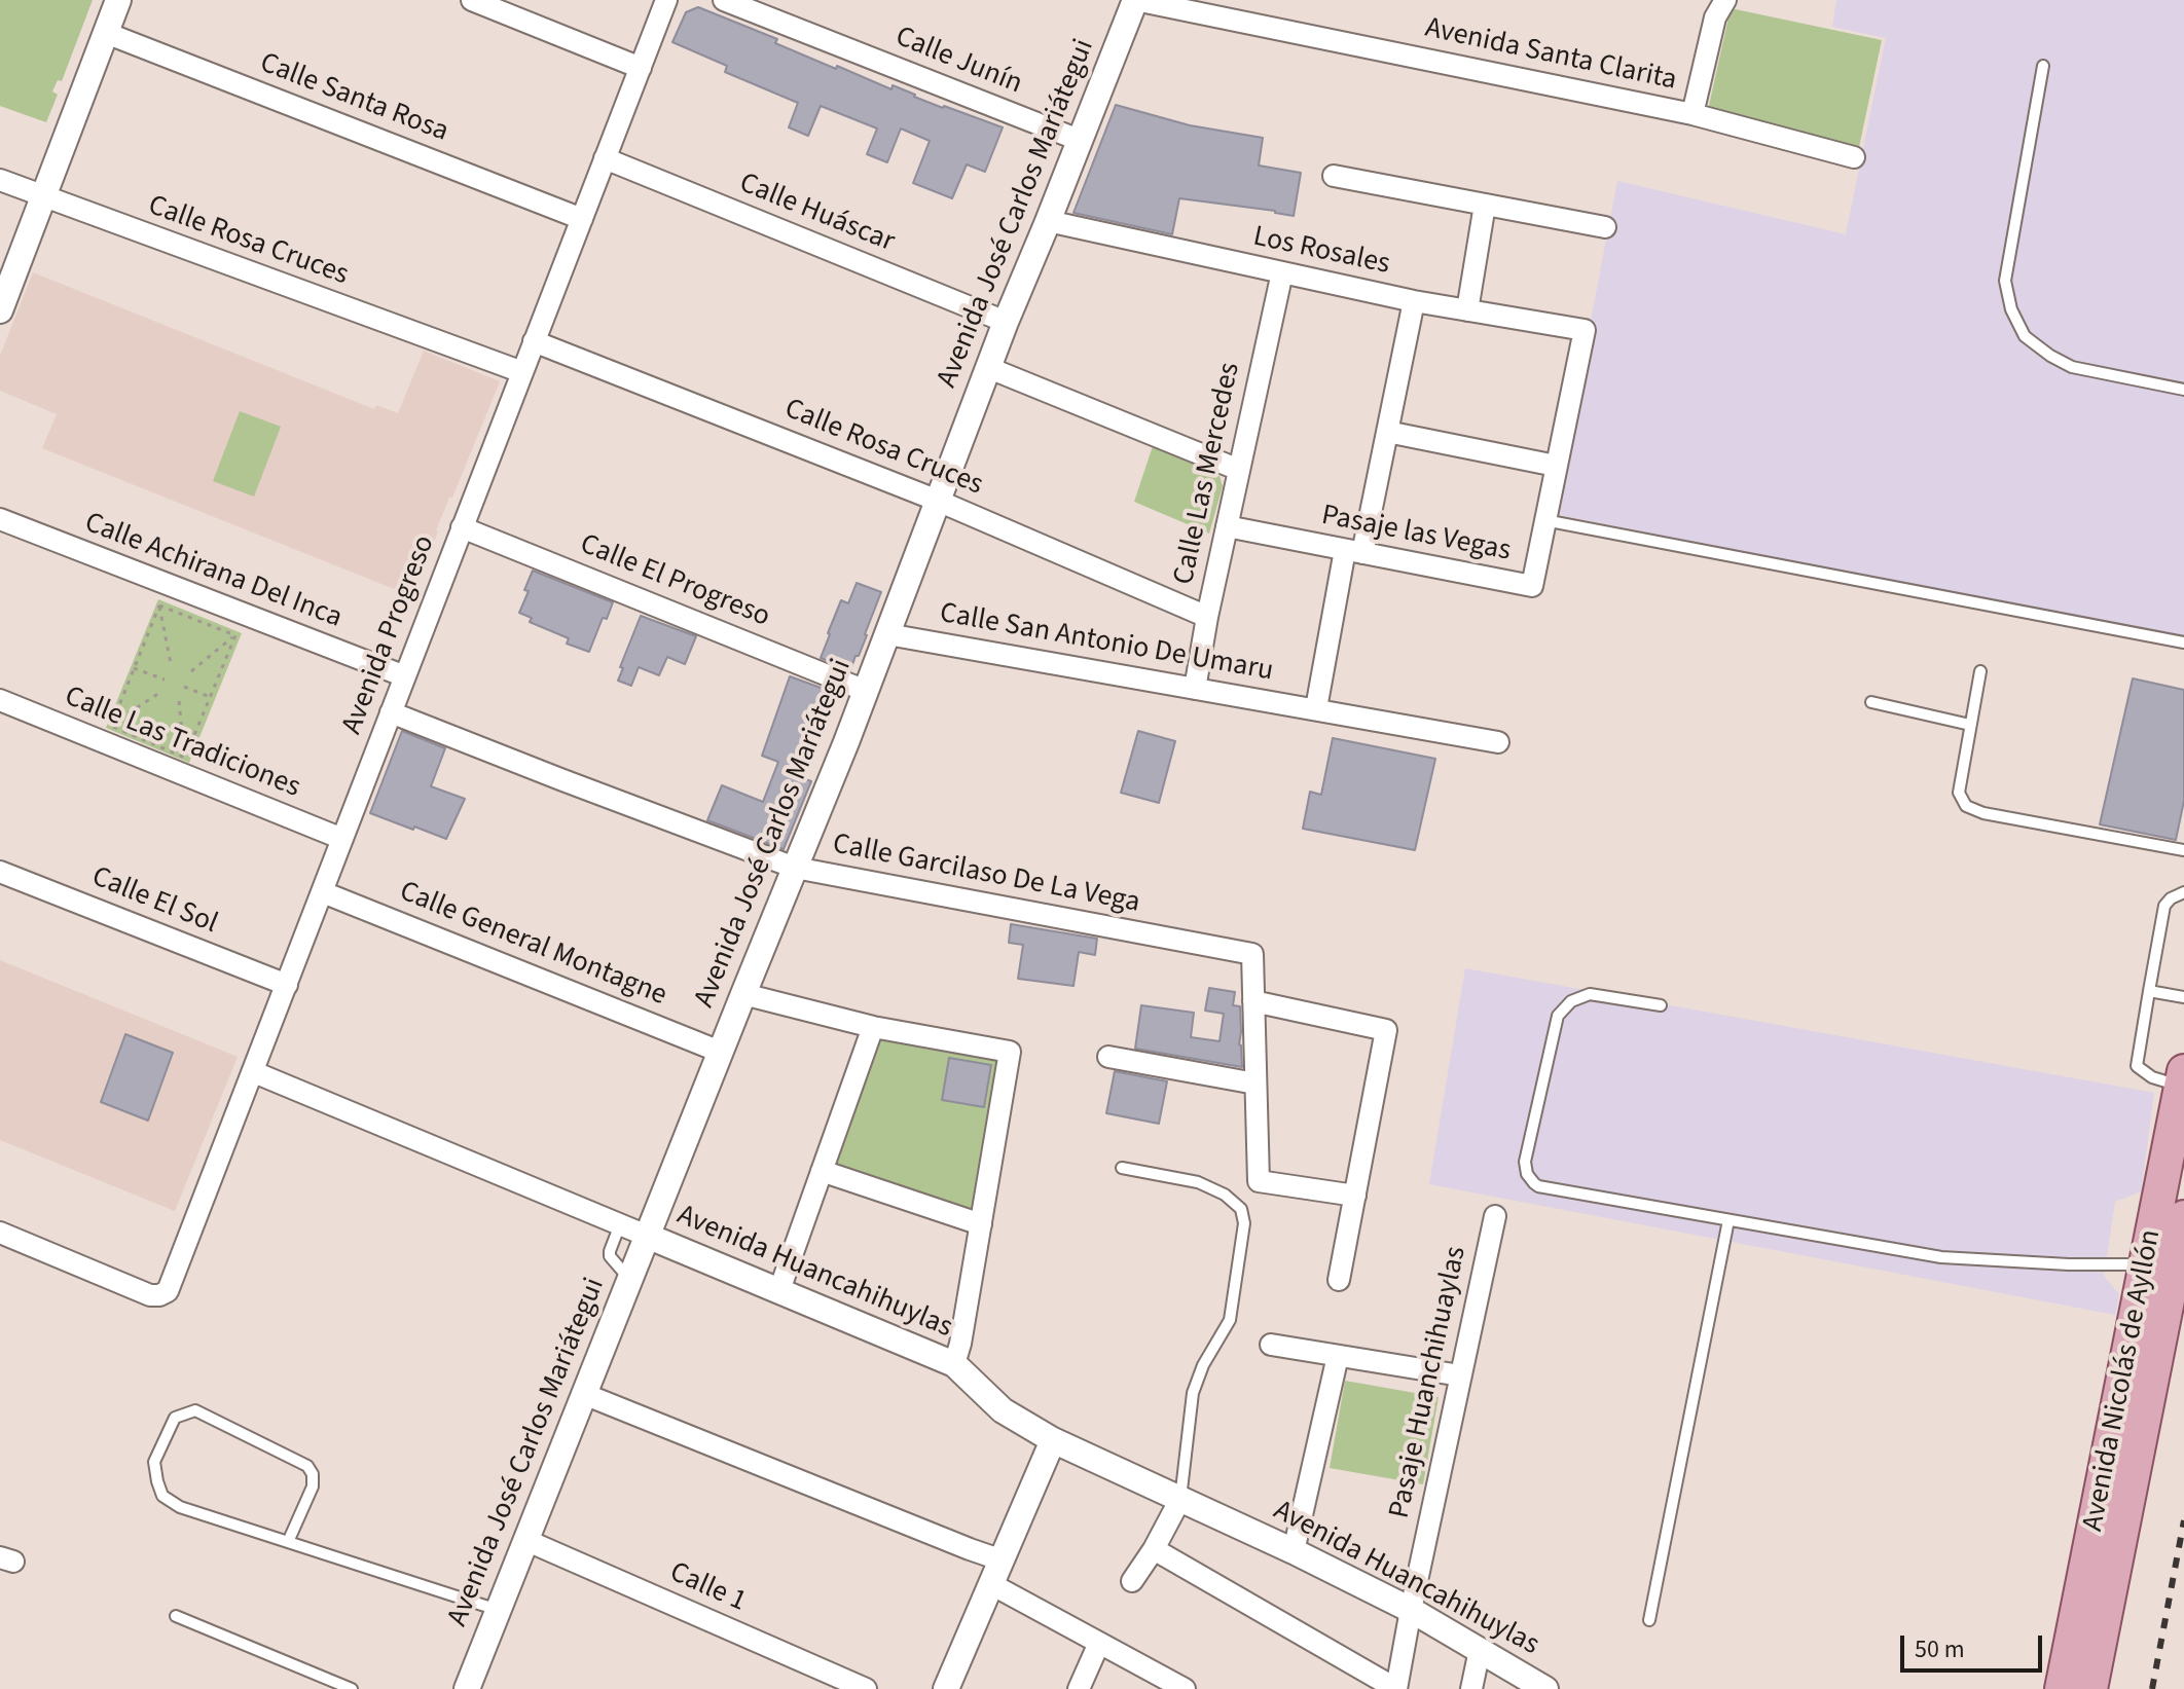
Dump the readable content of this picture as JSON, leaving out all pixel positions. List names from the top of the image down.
{
  "streets": {
    "main road": ["Avenida Nicolás de Ayllón"],
    "street": [
      "Avenida Santa Clarita",
      "Calle Junín",
      "Calle Santa Rosa",
      "Calle Huáscar",
      "Avenida José Carlos Mariátegui",
      "Calle Rosa Cruces",
      "Los Rosales",
      "Calle Las Mercedes",
      "Pasaje las Vegas",
      "Calle Achirana Del Inca",
      "Calle El Progreso",
      "Avenida Progreso",
      "Calle San Antonio De Umaru",
      "Calle Las Tradiciones",
      "Calle Garcilaso De La Vega",
      "Calle El Sol",
      "Calle General Montagne",
      "Avenida Huancahihuylas",
      "Pasaje Huanchihuaylas",
      "Calle 1"
    ]
  },
  "crossings": [
    ["Avenida Santa Clarita", "Avenida José Carlos Mariátegui"],
    ["Calle Junín", "Avenida José Carlos Mariátegui"],
    ["Calle Santa Rosa", "Avenida Progreso"],
    ["Calle Huáscar", "Avenida José Carlos Mariátegui"],
    ["Calle Huáscar", "Avenida Progreso"],
    ["Avenida José Carlos Mariátegui", "Calle Rosa Cruces"],
    ["Avenida José Carlos Mariátegui", "Los Rosales"],
    ["Avenida José Carlos Mariátegui", "Calle El Progreso"],
    ["Avenida José Carlos Mariátegui", "Calle San Antonio De Umaru"],
    ["Avenida José Carlos Mariátegui", "Calle Garcilaso De La Vega"],
    ["Avenida José Carlos Mariátegui", "Calle General Montagne"],
    ["Avenida José Carlos Mariátegui", "Avenida Huancahihuylas"],
    ["Avenida José Carlos Mariátegui", "Calle 1"],
    ["Calle Rosa Cruces", "Calle Las Mercedes"],
    ["Calle Rosa Cruces", "Avenida Progreso"],
    ["Los Rosales", "Calle Las Mercedes"],
    ["Los Rosales", "Pasaje las Vegas"],
    ["Calle Las Mercedes", "Pasaje las Vegas"],
    ["Calle Las Mercedes", "Calle San Antonio De Umaru"],
    ["Calle Achirana Del Inca", "Avenida Progreso"],
    ["Calle El Progreso", "Avenida Progreso"],
    ["Avenida Progreso", "Calle Las Tradiciones"],
    ["Avenida Progreso", "Calle Garcilaso De La Vega"],
    ["Avenida Progreso", "Calle El Sol"],
    ["Avenida Progreso", "Calle General Montagne"],
    ["Avenida Progreso", "Avenida Huancahihuylas"],
    ["Avenida Huancahihuylas", "Pasaje Huanchihuaylas"]
  ],
  "scale_bar": "50 m"
}
